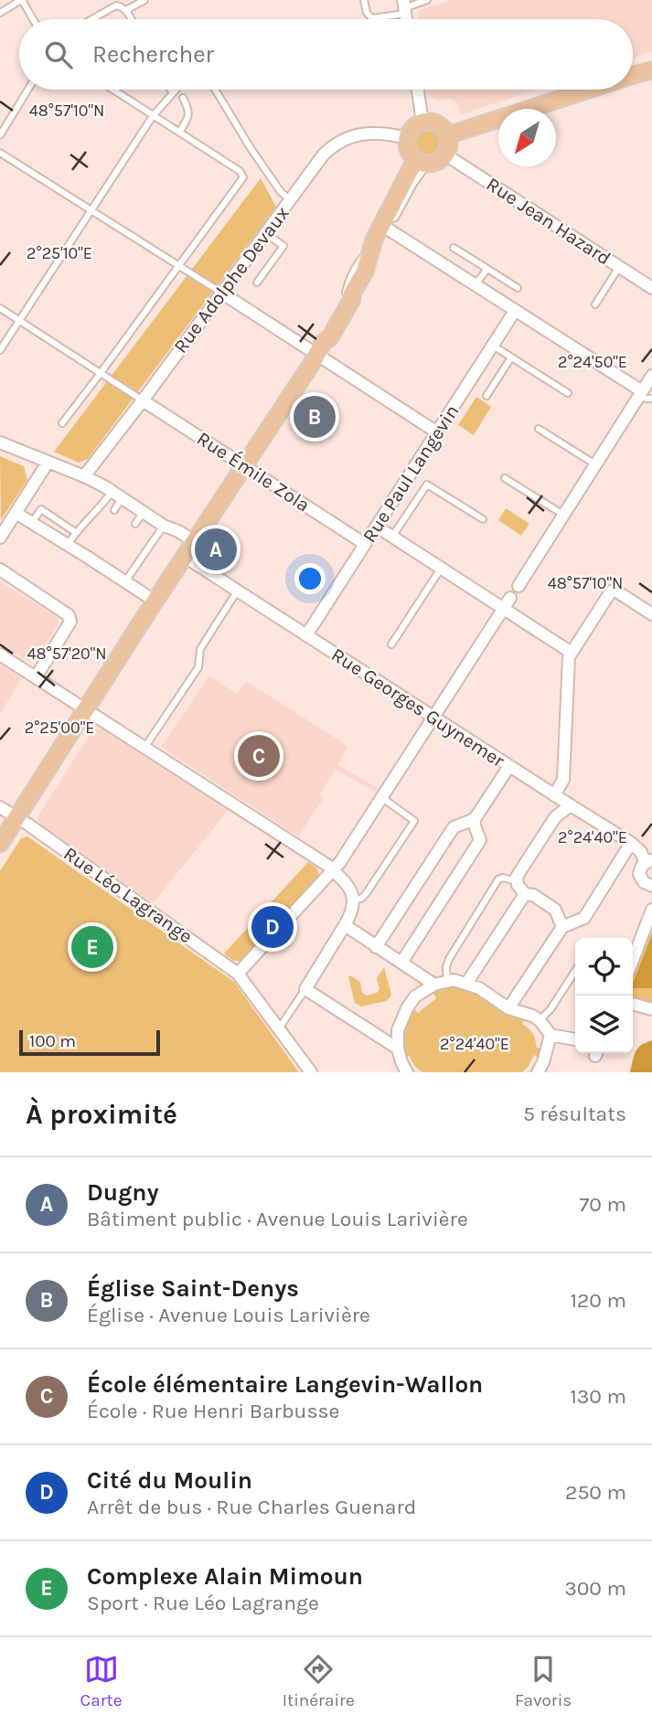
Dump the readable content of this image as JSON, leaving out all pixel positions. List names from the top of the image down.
{
  "streets": {
    "street": [
      "Rue Jean Hazard",
      "Rue Adolphe Devaux",
      "Rue Émile Zola",
      "Rue Paul Langevin",
      "Rue Georges Guynemer",
      "Rue Léo Lagrange"
    ]
  },
  "crossings": [
    ["Rue Jean Hazard", "Rue Adolphe Devaux"],
    ["Rue Adolphe Devaux", "Rue Émile Zola"],
    ["Rue Émile Zola", "Rue Paul Langevin"],
    ["Rue Paul Langevin", "Rue Georges Guynemer"]
  ],
  "scale_bar": "100 m",
  "north": "bottom left",
  "page": {
    "search": "Rechercher",
    "pins": [
      "B",
      "A",
      "C",
      "D",
      "E"
    ],
    "scale": "100 m",
    "heading": ["À proximité", "5 résultats"],
    "list": [
      {
        "mark": "A",
        "name": "Dugny",
        "note": "Bâtiment public · Avenue Louis Larivière",
        "value": "70 m"
      },
      {
        "mark": "B",
        "name": "Église Saint-Denys",
        "note": "Église · Avenue Louis Larivière",
        "value": "120 m"
      },
      {
        "mark": "C",
        "name": "École élémentaire Langevin-Wallon",
        "note": "École · Rue Henri Barbusse",
        "value": "130 m"
      },
      {
        "mark": "D",
        "name": "Cité du Moulin",
        "note": "Arrêt de bus · Rue Charles Guenard",
        "value": "250 m"
      },
      {
        "mark": "E",
        "name": "Complexe Alain Mimoun",
        "note": "Sport · Rue Léo Lagrange",
        "value": "300 m"
      }
    ],
    "nav": ["Carte", "Itinéraire", "Favoris"]
  },
  "coordinates": [
    "48°57'10\"N",
    "2°25'10\"E",
    "2°24'50\"E",
    "48°57'20\"N",
    "2°25'00\"E",
    "2°24'40\"E"
  ]
}
